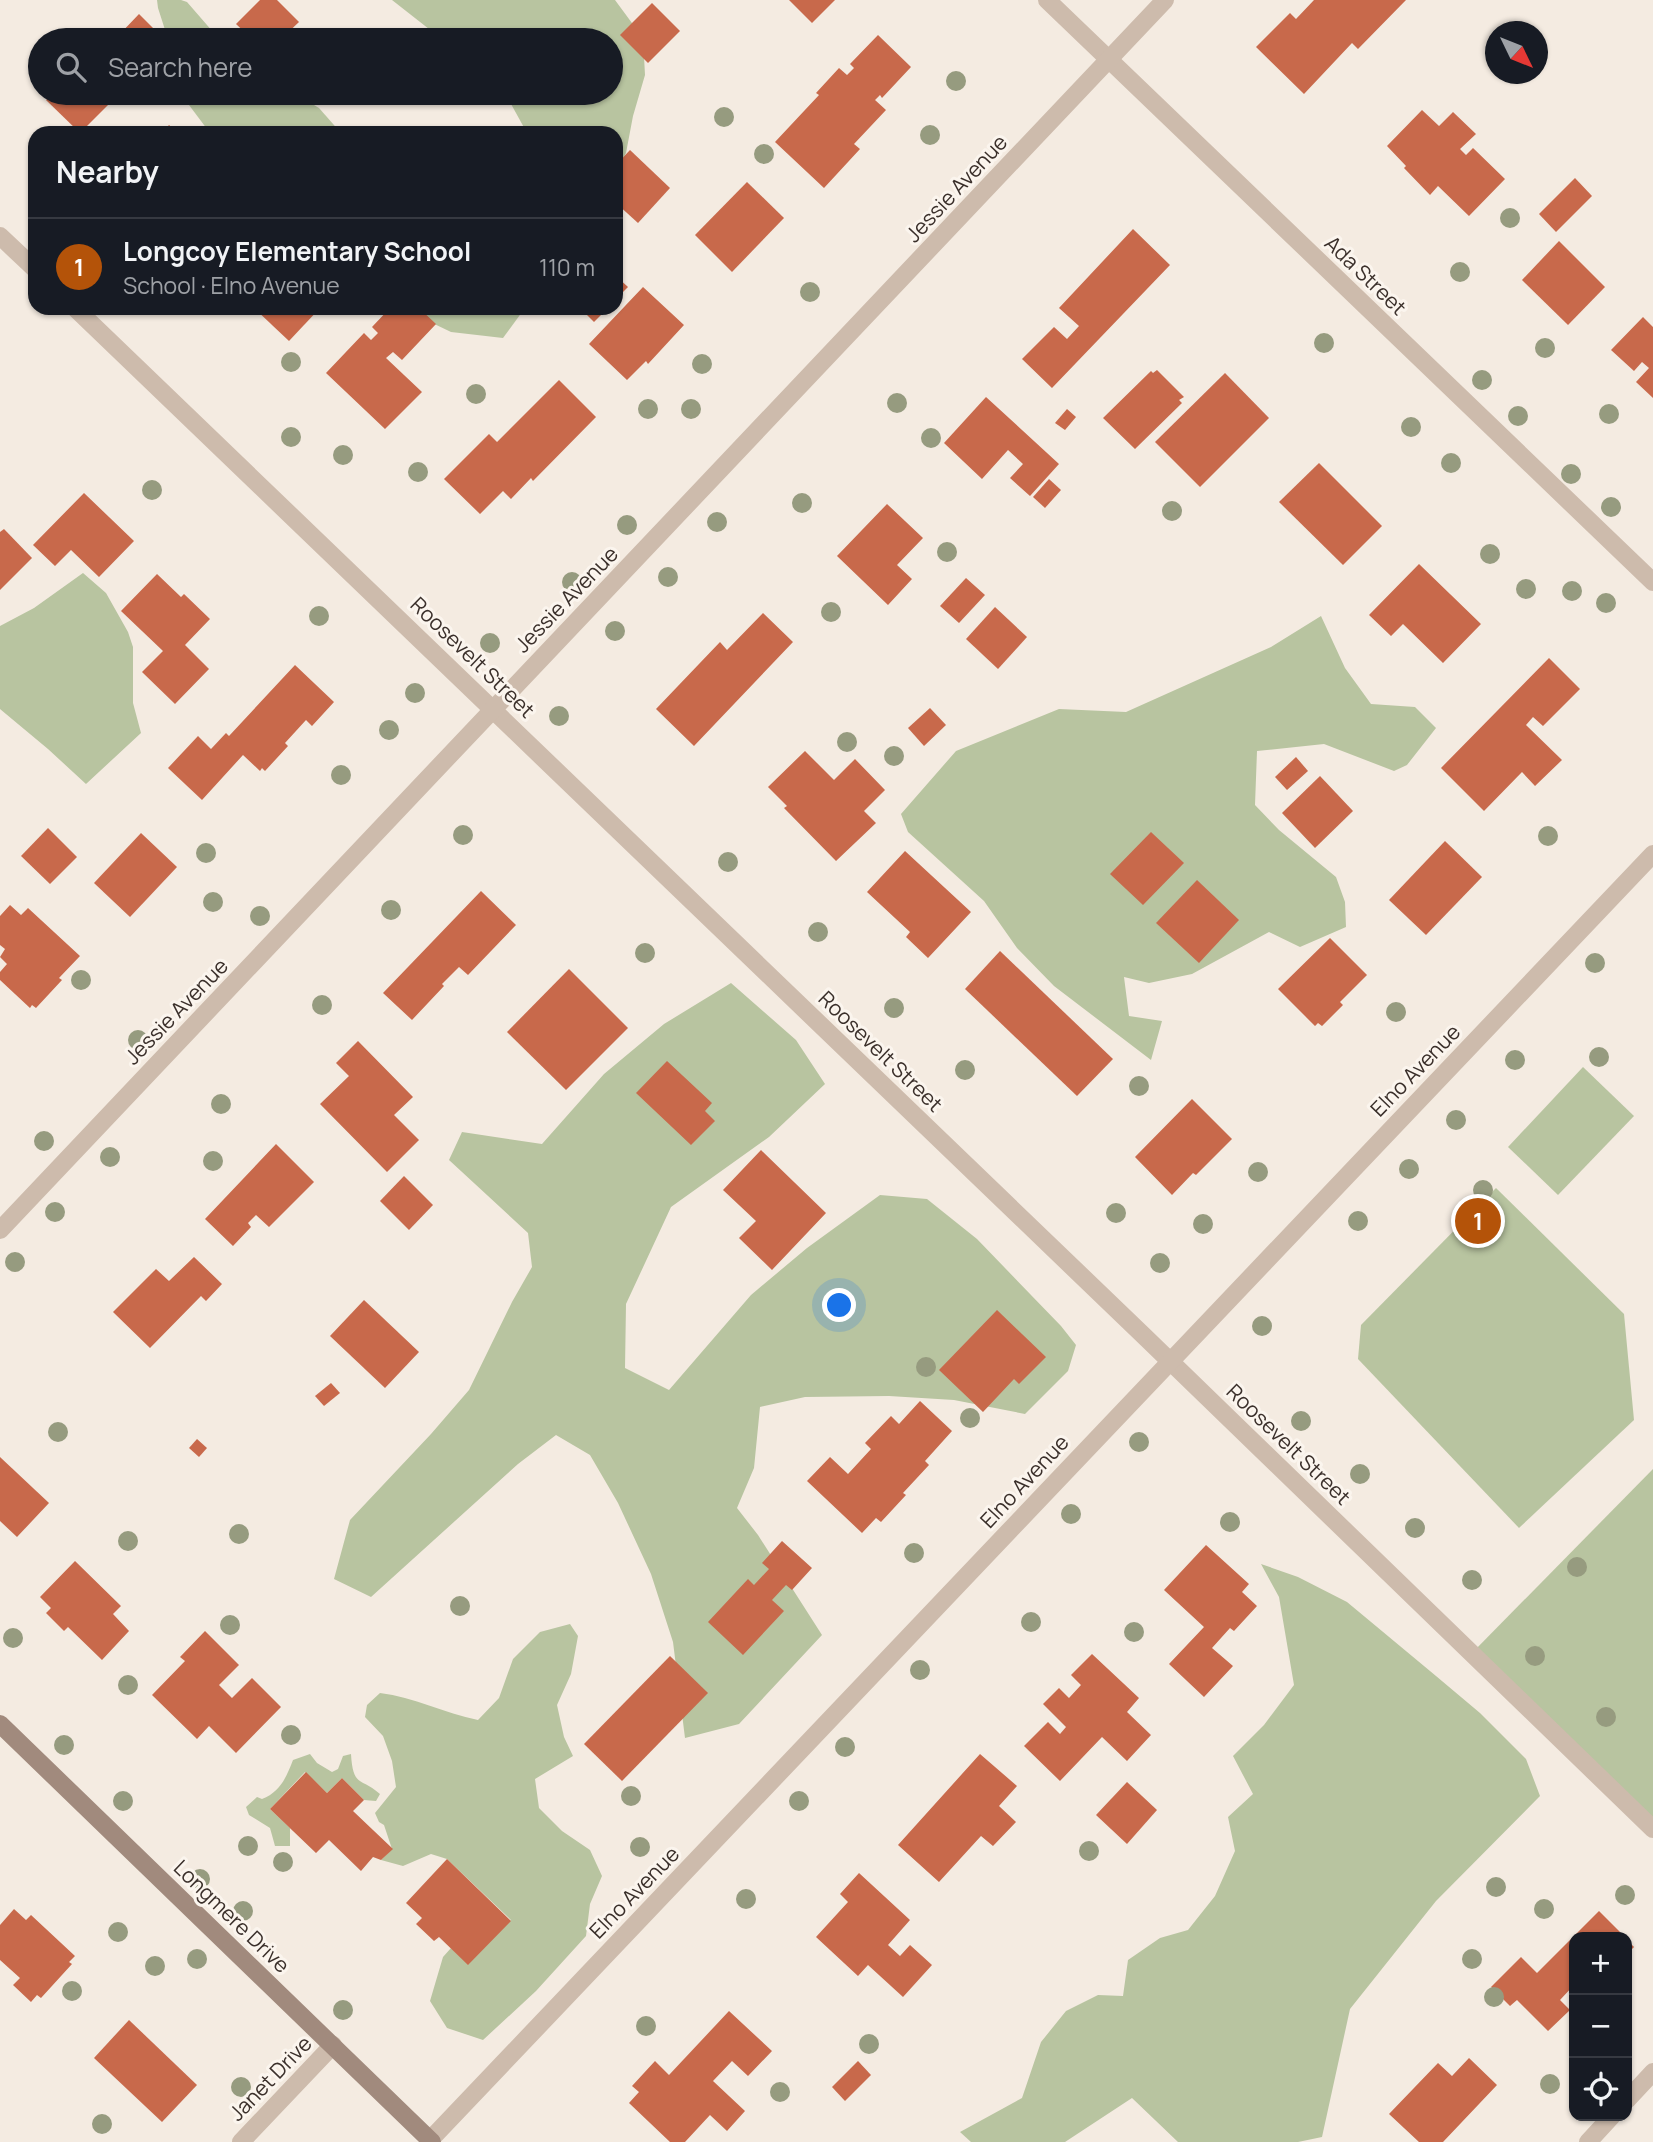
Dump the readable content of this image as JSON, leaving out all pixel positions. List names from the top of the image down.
{
  "streets": {
    "street": [
      "Jessie Avenue",
      "Ada Street",
      "Roosevelt Street",
      "Elno Avenue",
      "Longmere Drive",
      "Janet Drive"
    ]
  },
  "crossings": [
    ["Jessie Avenue", "Ada Street"],
    ["Jessie Avenue", "Roosevelt Street"],
    ["Roosevelt Street", "Elno Avenue"],
    ["Elno Avenue", "Longmere Drive"],
    ["Longmere Drive", "Janet Drive"]
  ],
  "north": "bottom right",
  "page": {
    "search": "Search here",
    "heading": "Nearby",
    "list": [
      {
        "mark": "1",
        "name": "Longcoy Elementary School",
        "note": "School · Elno Avenue",
        "value": "110 m"
      }
    ],
    "pins": "1",
    "map_buttons": ["+", "−"]
  }
}
